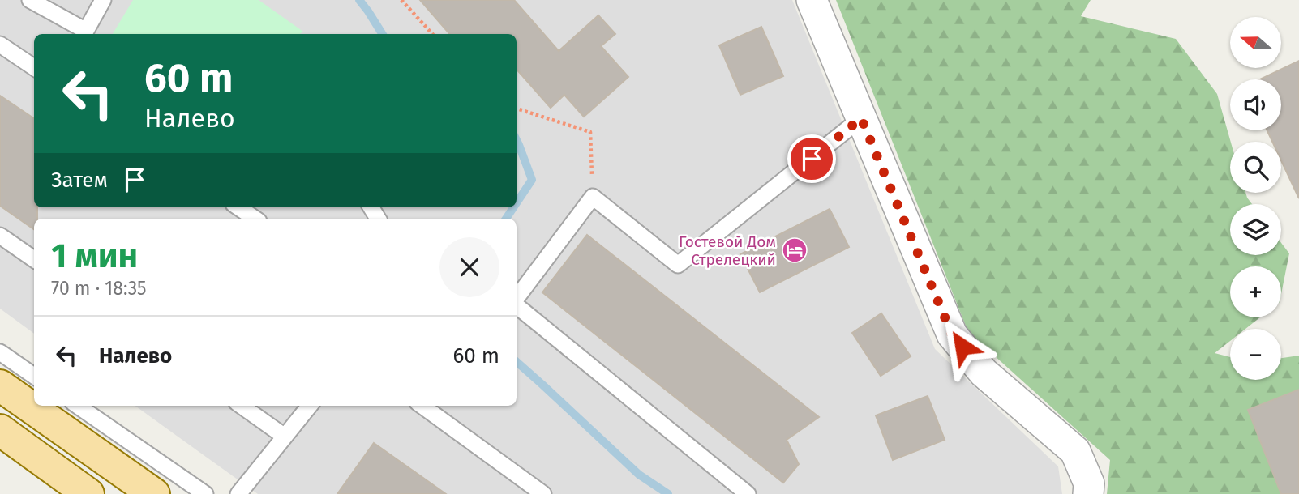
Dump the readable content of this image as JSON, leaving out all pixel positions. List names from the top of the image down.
{
  "places": {
    "hotel": ["Гостевой Дом Стрелецкий"]
  },
  "north": "left",
  "page": {
    "map_buttons": ["+", "−"],
    "turn": ["60 m", "Налево"],
    "then": "Затем",
    "heading": ["1 мин", "70 m · 18:35"],
    "list": [
      {
        "name": "Налево",
        "value": "60 m"
      }
    ]
  }
}
